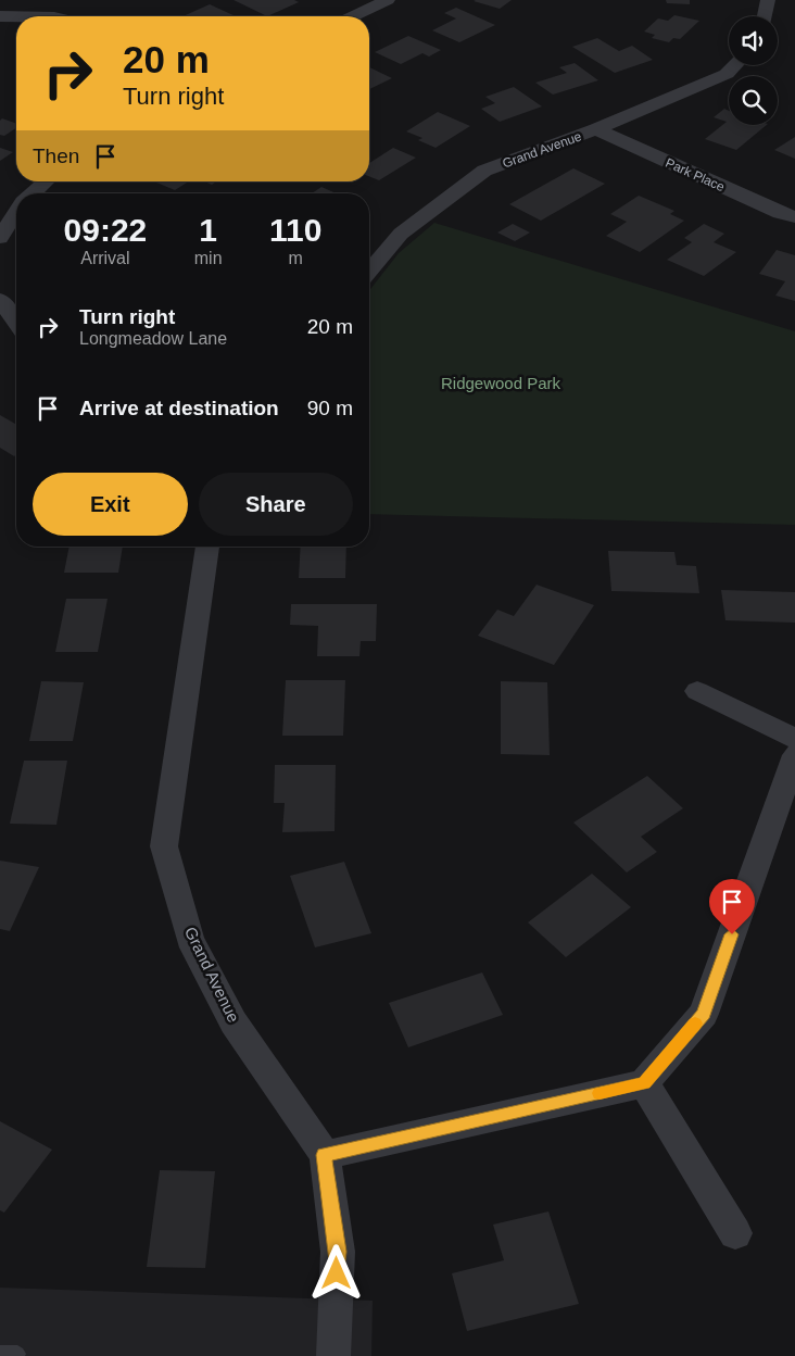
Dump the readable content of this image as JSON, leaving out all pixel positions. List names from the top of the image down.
{
  "streets": {
    "street": ["Grand Avenue", "Park Place"]
  },
  "crossings": [
    ["Grand Avenue", "Park Place"]
  ],
  "parks": ["Ridgewood Park"],
  "page": {
    "turn": ["20 m", "Turn right"],
    "then": "Then",
    "eta": [
      "09:22",
      "Arrival",
      "1",
      "min",
      "110",
      "m"
    ],
    "list": [
      {
        "name": "Turn right",
        "note": "Longmeadow Lane",
        "value": "20 m"
      },
      {
        "name": "Arrive at destination",
        "value": "90 m"
      }
    ],
    "buttons": ["Exit", "Share"]
  }
}
